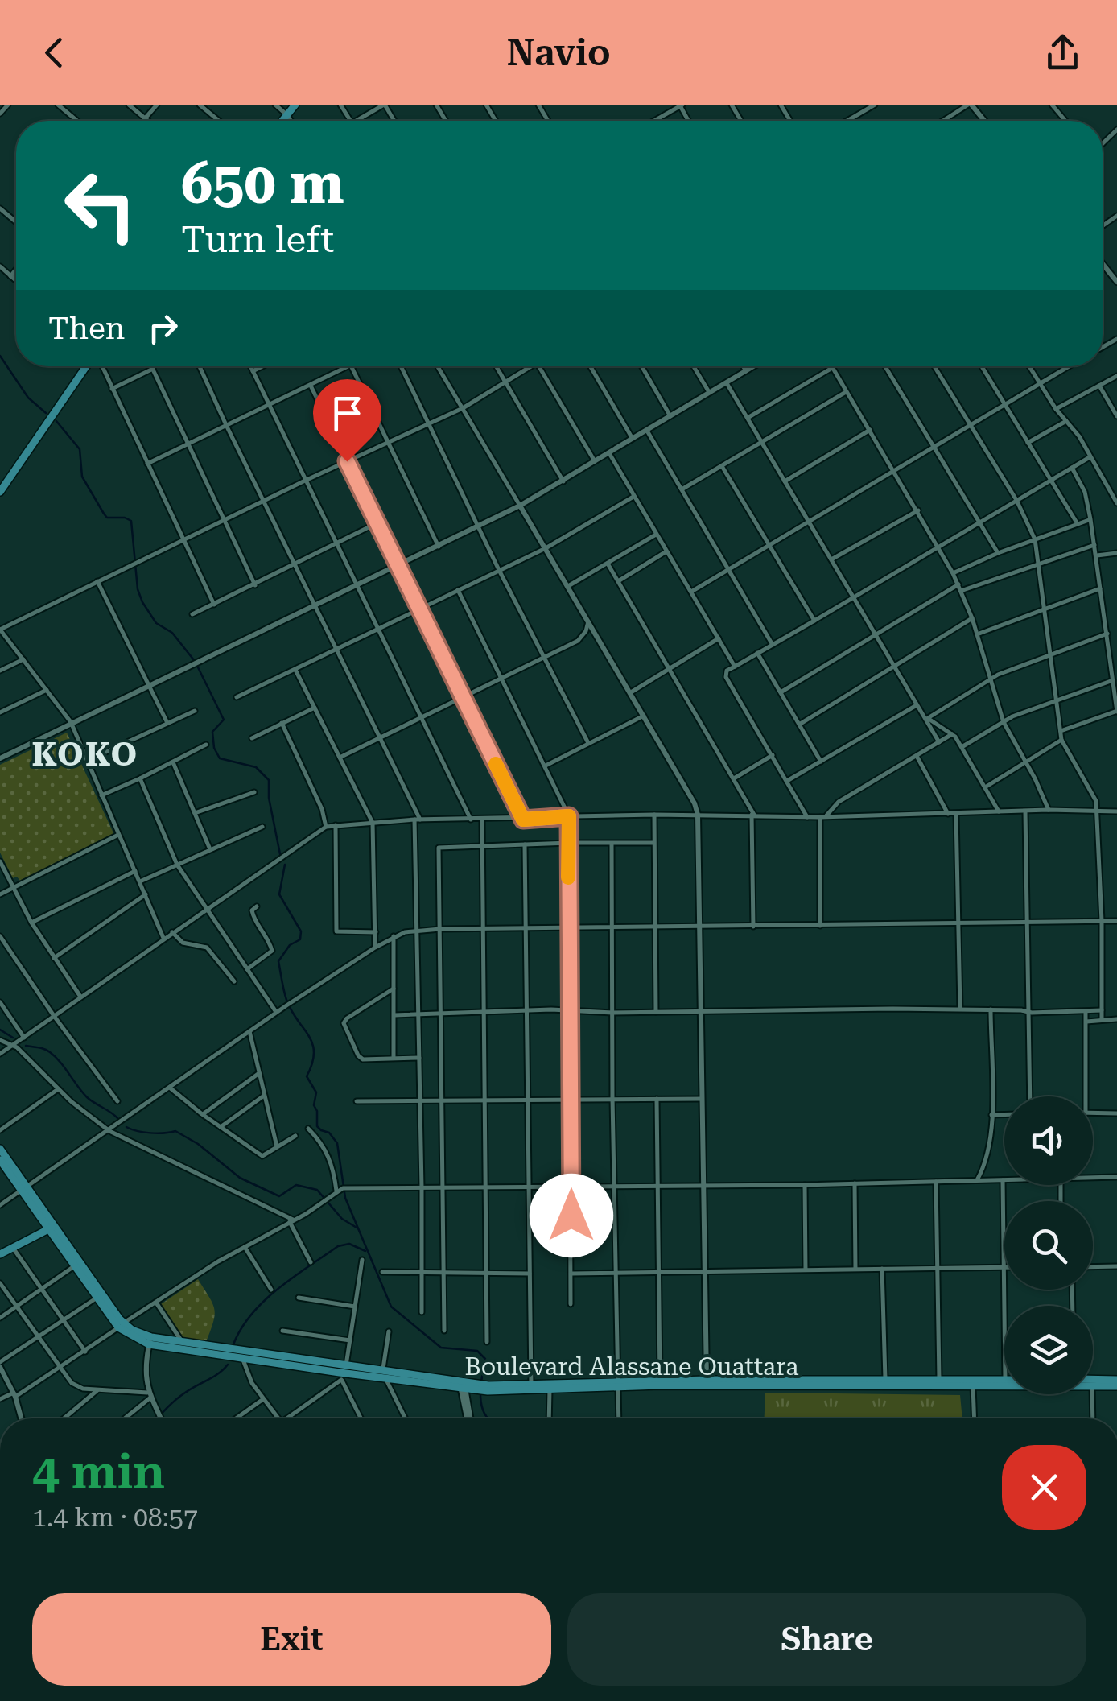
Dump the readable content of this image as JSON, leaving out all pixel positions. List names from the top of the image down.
{
  "streets": {
    "main road": ["Boulevard Alassane Ouattara"]
  },
  "districts": ["KOKO"],
  "page": {
    "header": "Navio",
    "turn": ["650 m", "Turn left"],
    "then": "Then",
    "heading": ["4 min", "1.4 km · 08:57"],
    "buttons": ["Exit", "Share"]
  }
}
